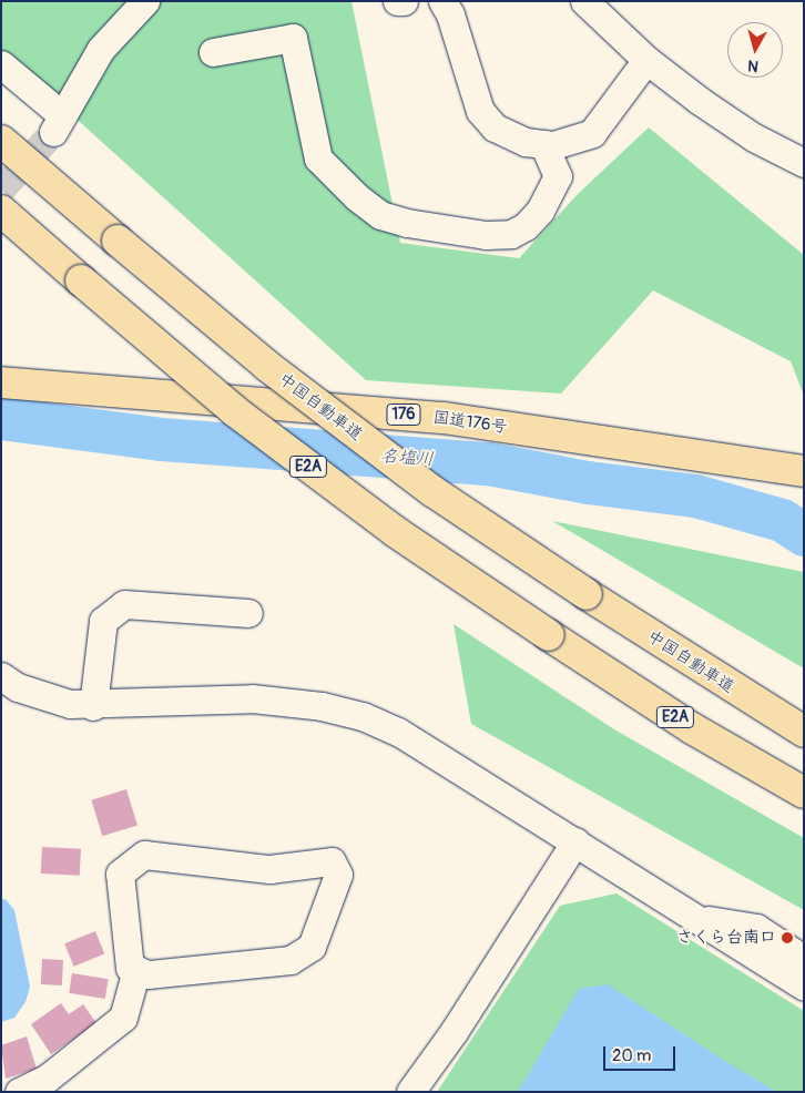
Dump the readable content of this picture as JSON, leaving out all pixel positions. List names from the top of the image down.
{
  "streets": {
    "highway": [
      "中国自動車道",
      "176",
      "国道176号",
      "E2A"
    ]
  },
  "water": ["名塩川"],
  "places": ["さくら台南口"],
  "scale_bar": "20 m",
  "north": "bottom"
}
